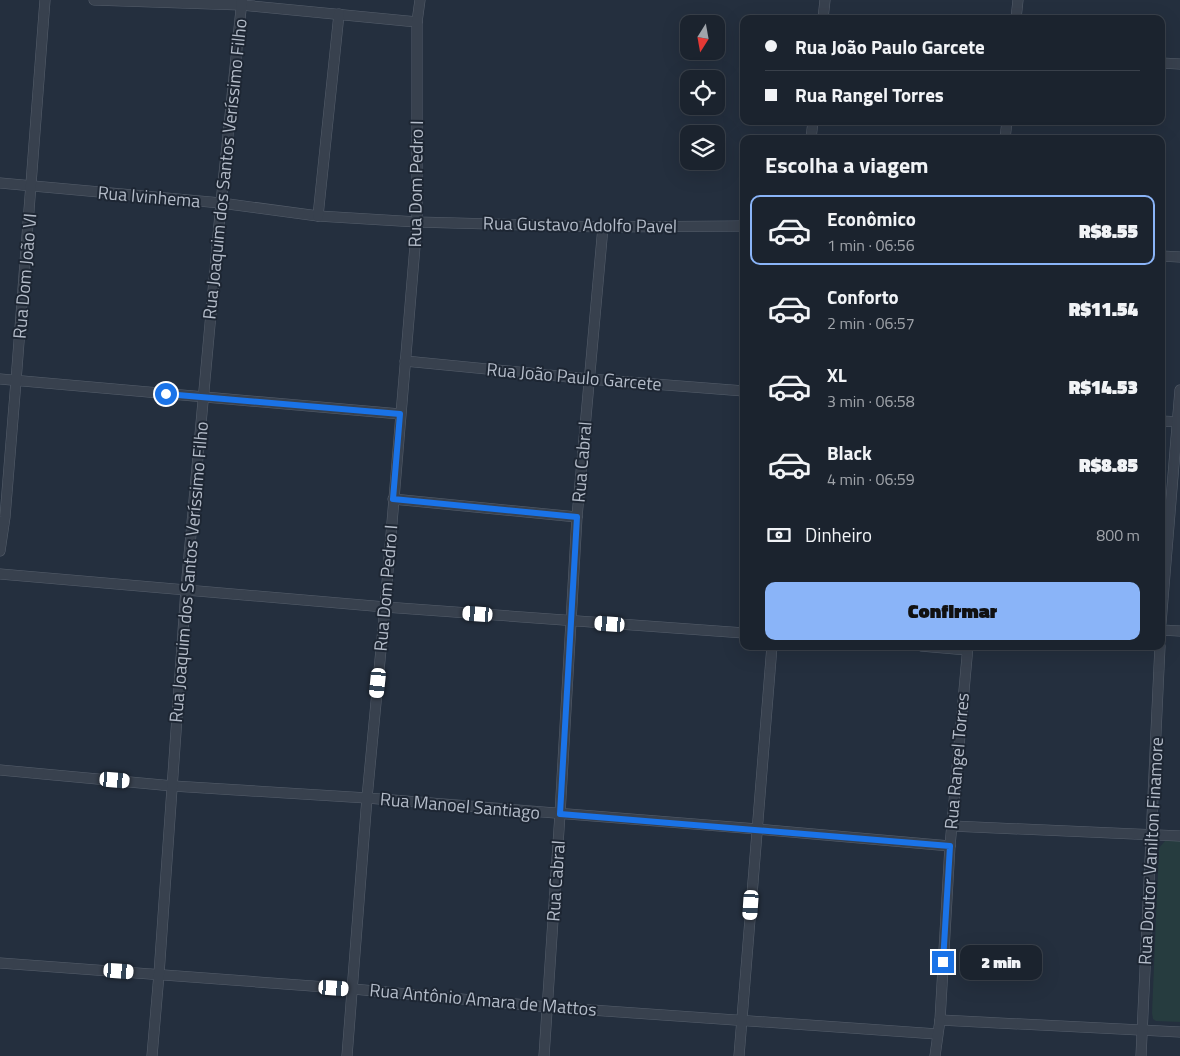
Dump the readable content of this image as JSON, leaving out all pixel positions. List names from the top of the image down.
{
  "streets": {
    "street": [
      "Rua Joaquim dos Santos Veríssimo Filho",
      "Rua Dom Pedro I",
      "Rua Ivinhema",
      "Rua Gustavo Adolfo Pavel",
      "Rua Dom João VI",
      "Rua João Paulo Garcete",
      "Rua Cabral",
      "Rua Rangel Torres",
      "Rua Manoel Santiago",
      "Rua Doutor Vanilton Finamore",
      "Rua Antônio Amara de Mattos"
    ]
  },
  "crossings": [
    ["Rua Joaquim dos Santos Veríssimo Filho", "Rua Ivinhema"],
    ["Rua Joaquim dos Santos Veríssimo Filho", "Rua Manoel Santiago"],
    ["Rua Joaquim dos Santos Veríssimo Filho", "Rua Antônio Amara de Mattos"],
    ["Rua Dom Pedro I", "Rua Ivinhema"],
    ["Rua Dom Pedro I", "Rua Gustavo Adolfo Pavel"],
    ["Rua Dom Pedro I", "Rua João Paulo Garcete"],
    ["Rua Dom Pedro I", "Rua Manoel Santiago"],
    ["Rua Dom Pedro I", "Rua Antônio Amara de Mattos"],
    ["Rua Ivinhema", "Rua Gustavo Adolfo Pavel"],
    ["Rua Ivinhema", "Rua Dom João VI"],
    ["Rua Gustavo Adolfo Pavel", "Rua Cabral"],
    ["Rua João Paulo Garcete", "Rua Cabral"],
    ["Rua Cabral", "Rua Manoel Santiago"],
    ["Rua Cabral", "Rua Antônio Amara de Mattos"],
    ["Rua Rangel Torres", "Rua Manoel Santiago"],
    ["Rua Rangel Torres", "Rua Antônio Amara de Mattos"]
  ],
  "north": "bottom",
  "page": {
    "banner": ["Rua João Paulo Garcete", "Rua Rangel Torres"],
    "heading": "Escolha a viagem",
    "list": [
      {
        "name": "Econômico",
        "note": "1 min · 06:56",
        "value": "R$8.55"
      },
      {
        "name": "Conforto",
        "note": "2 min · 06:57",
        "value": "R$11.54"
      },
      {
        "name": "XL",
        "note": "3 min · 06:58",
        "value": "R$14.53"
      },
      {
        "name": "Black",
        "note": "4 min · 06:59",
        "value": "R$8.85"
      }
    ],
    "pay": ["Dinheiro", "800 m"],
    "buttons": "Confirmar",
    "bubble": "2 min"
  }
}
